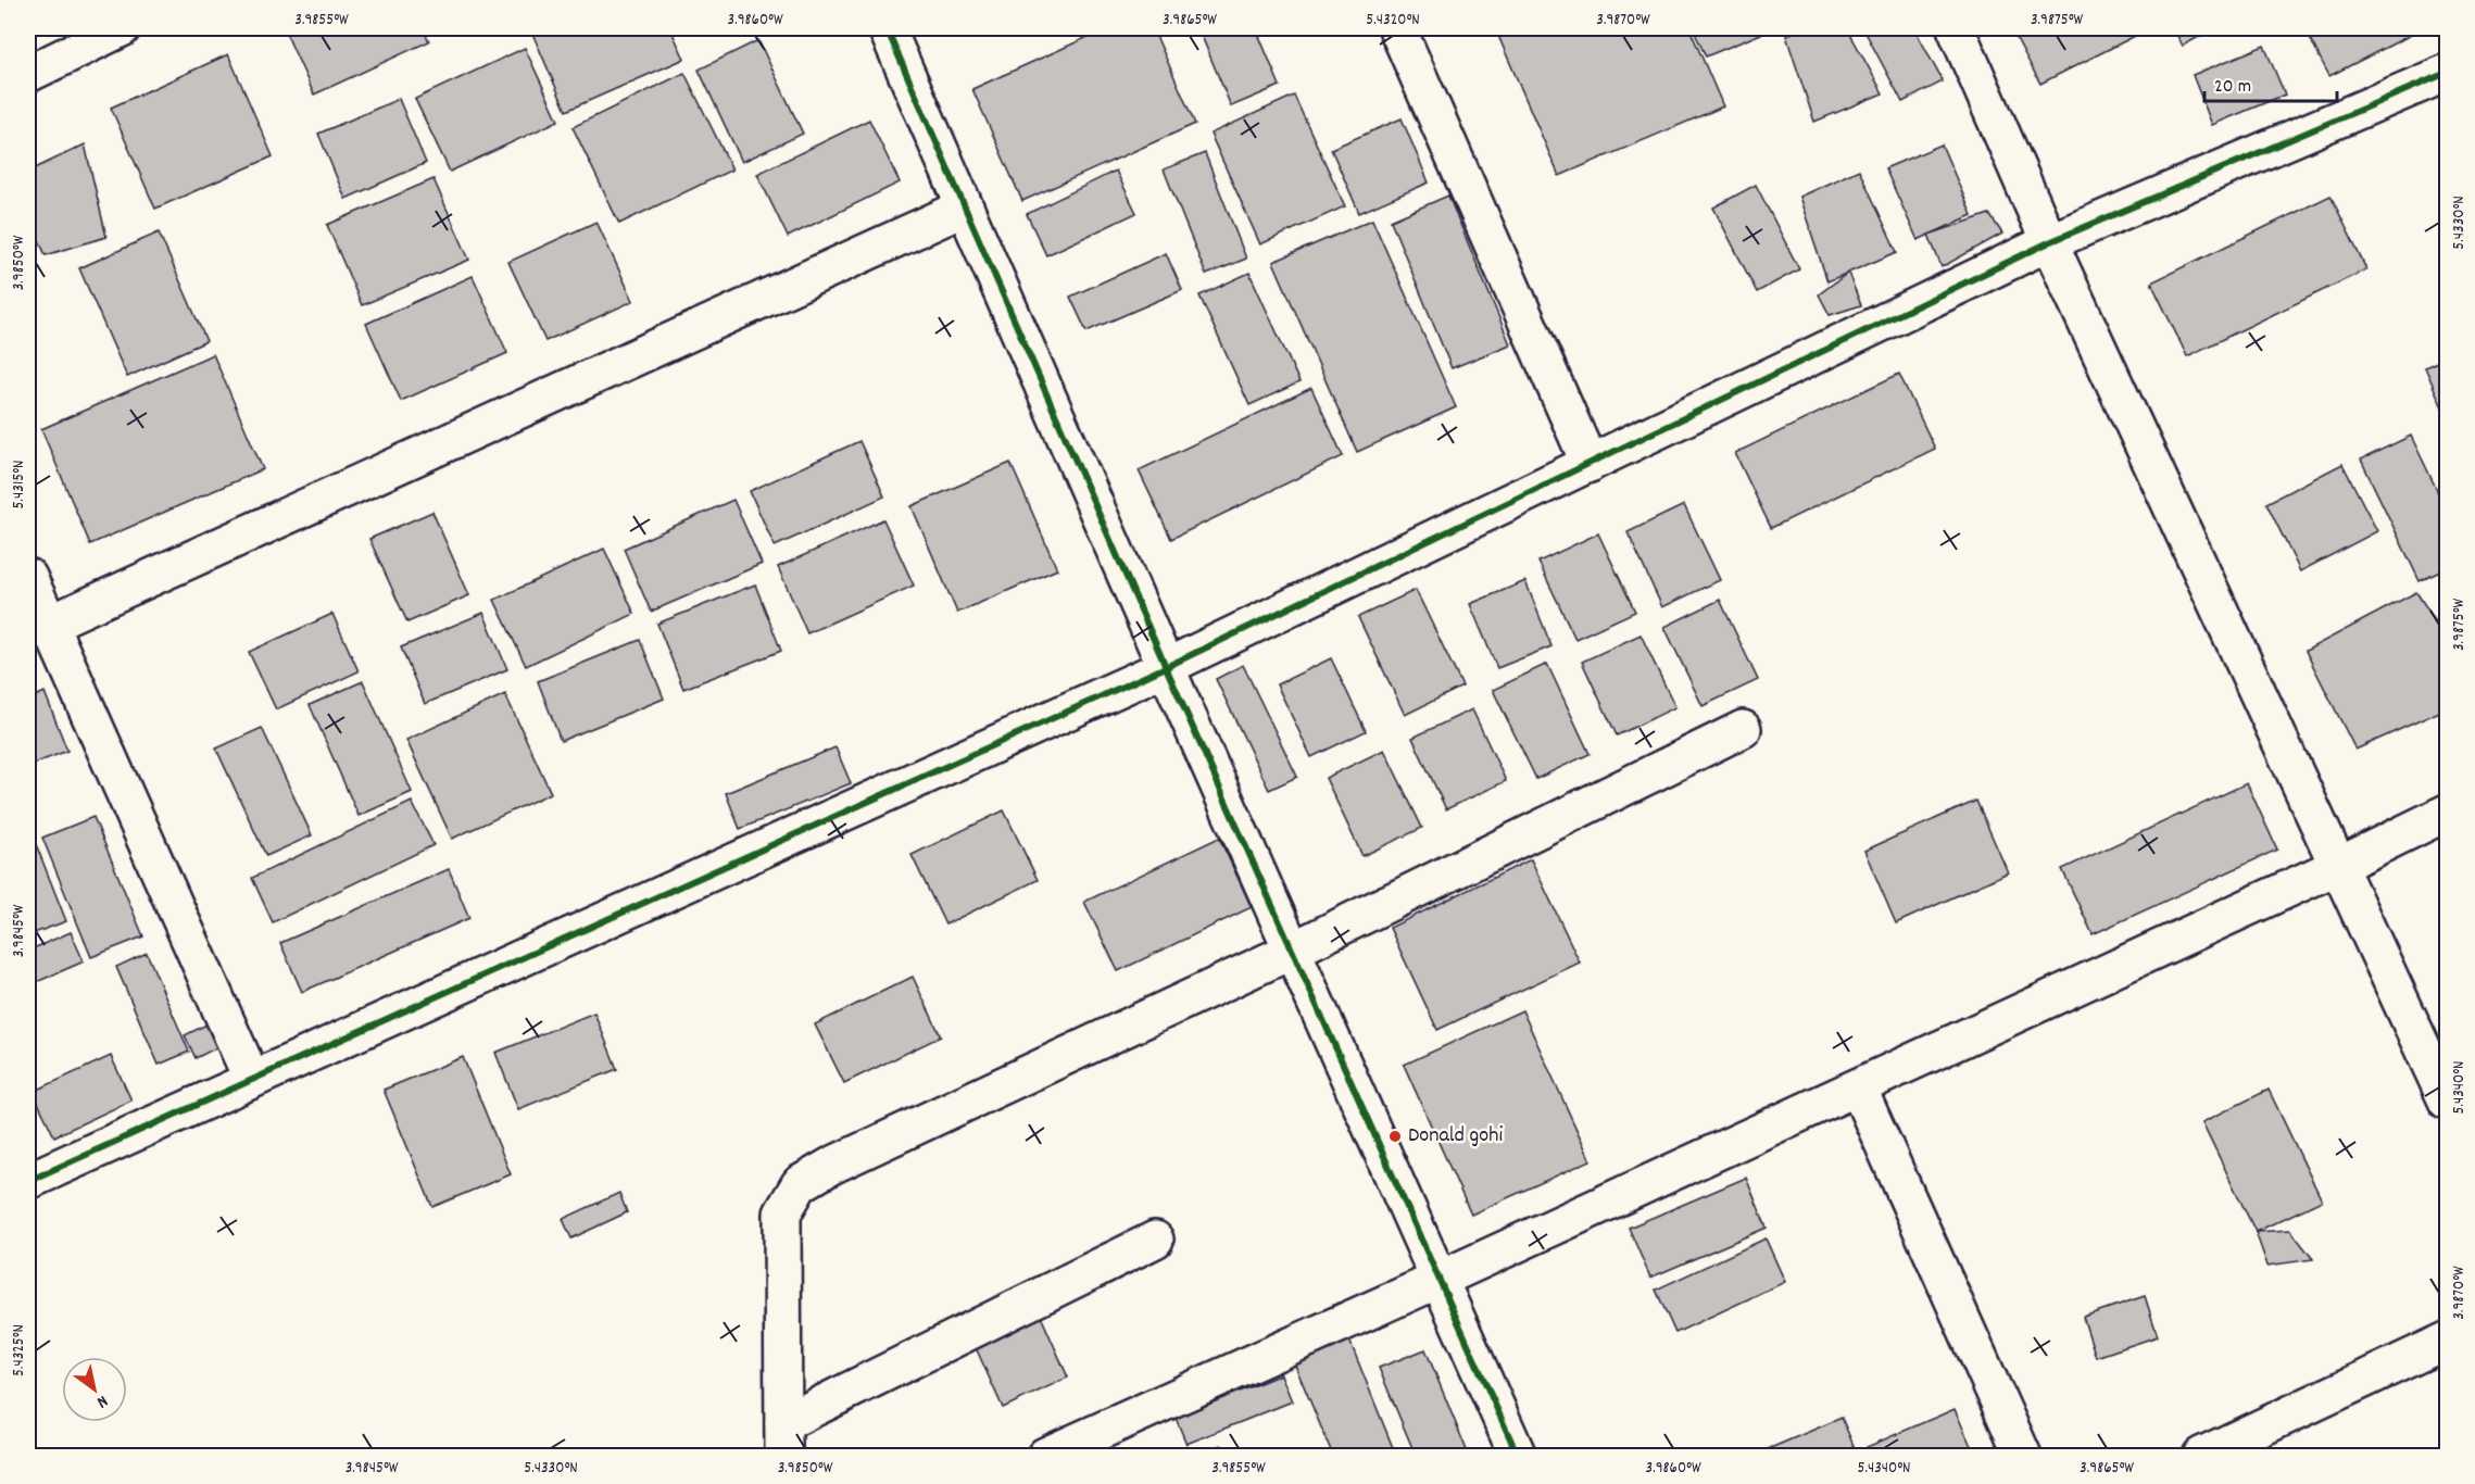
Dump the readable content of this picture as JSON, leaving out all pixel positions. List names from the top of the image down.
{
  "places": ["Donald gohi"],
  "scale_bar": "20 m",
  "north": "bottom right",
  "coordinates": [
    "3.9855°W",
    "3.9860°W",
    "3.9865°W",
    "5.4320°N",
    "3.9870°W",
    "3.9875°W",
    "5.4330°N",
    "3.9850°W",
    "5.4315°N",
    "3.9845°W",
    "5.4340°N",
    "5.4325°N"
  ]
}
